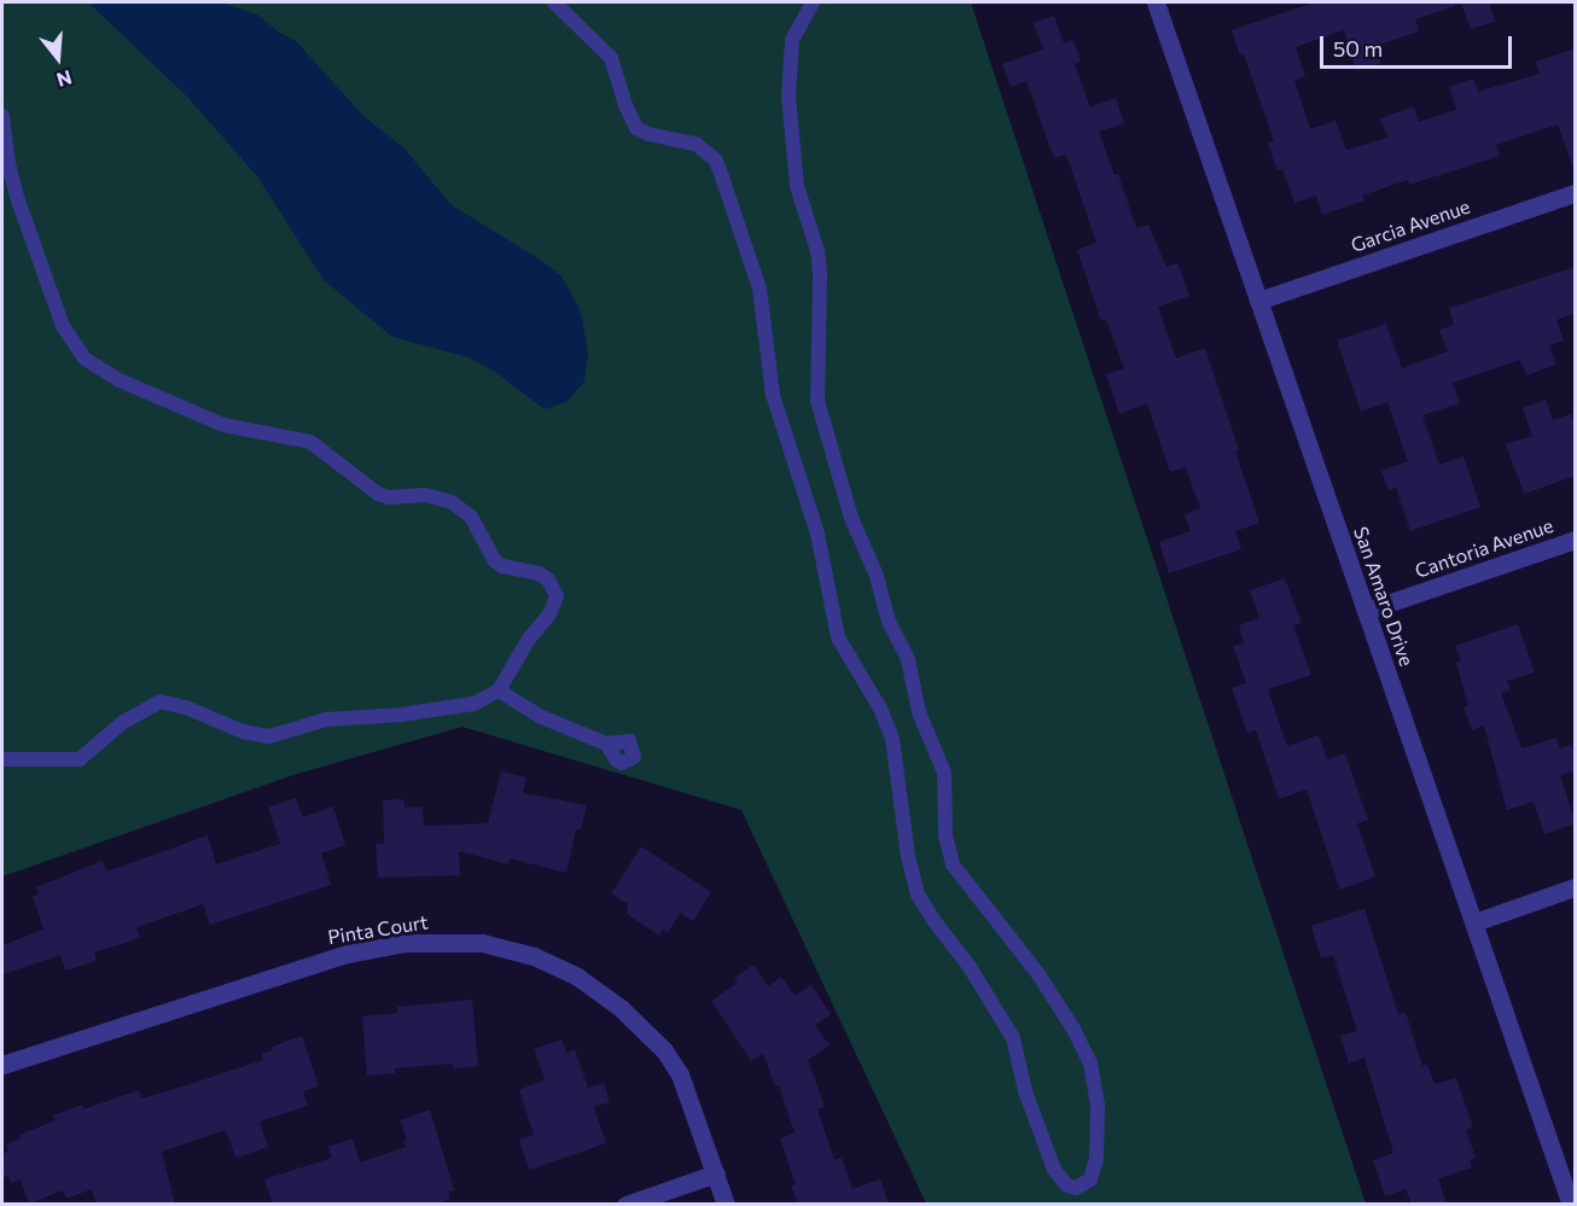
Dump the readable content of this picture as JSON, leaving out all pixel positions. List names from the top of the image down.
{
  "streets": {
    "street": [
      "Garcia Avenue",
      "Cantoria Avenue",
      "San Amaro Drive",
      "Pinta Court"
    ]
  },
  "crossings": [
    ["Garcia Avenue", "San Amaro Drive"],
    ["Cantoria Avenue", "San Amaro Drive"]
  ],
  "scale_bar": "50 m",
  "north": "bottom"
}
